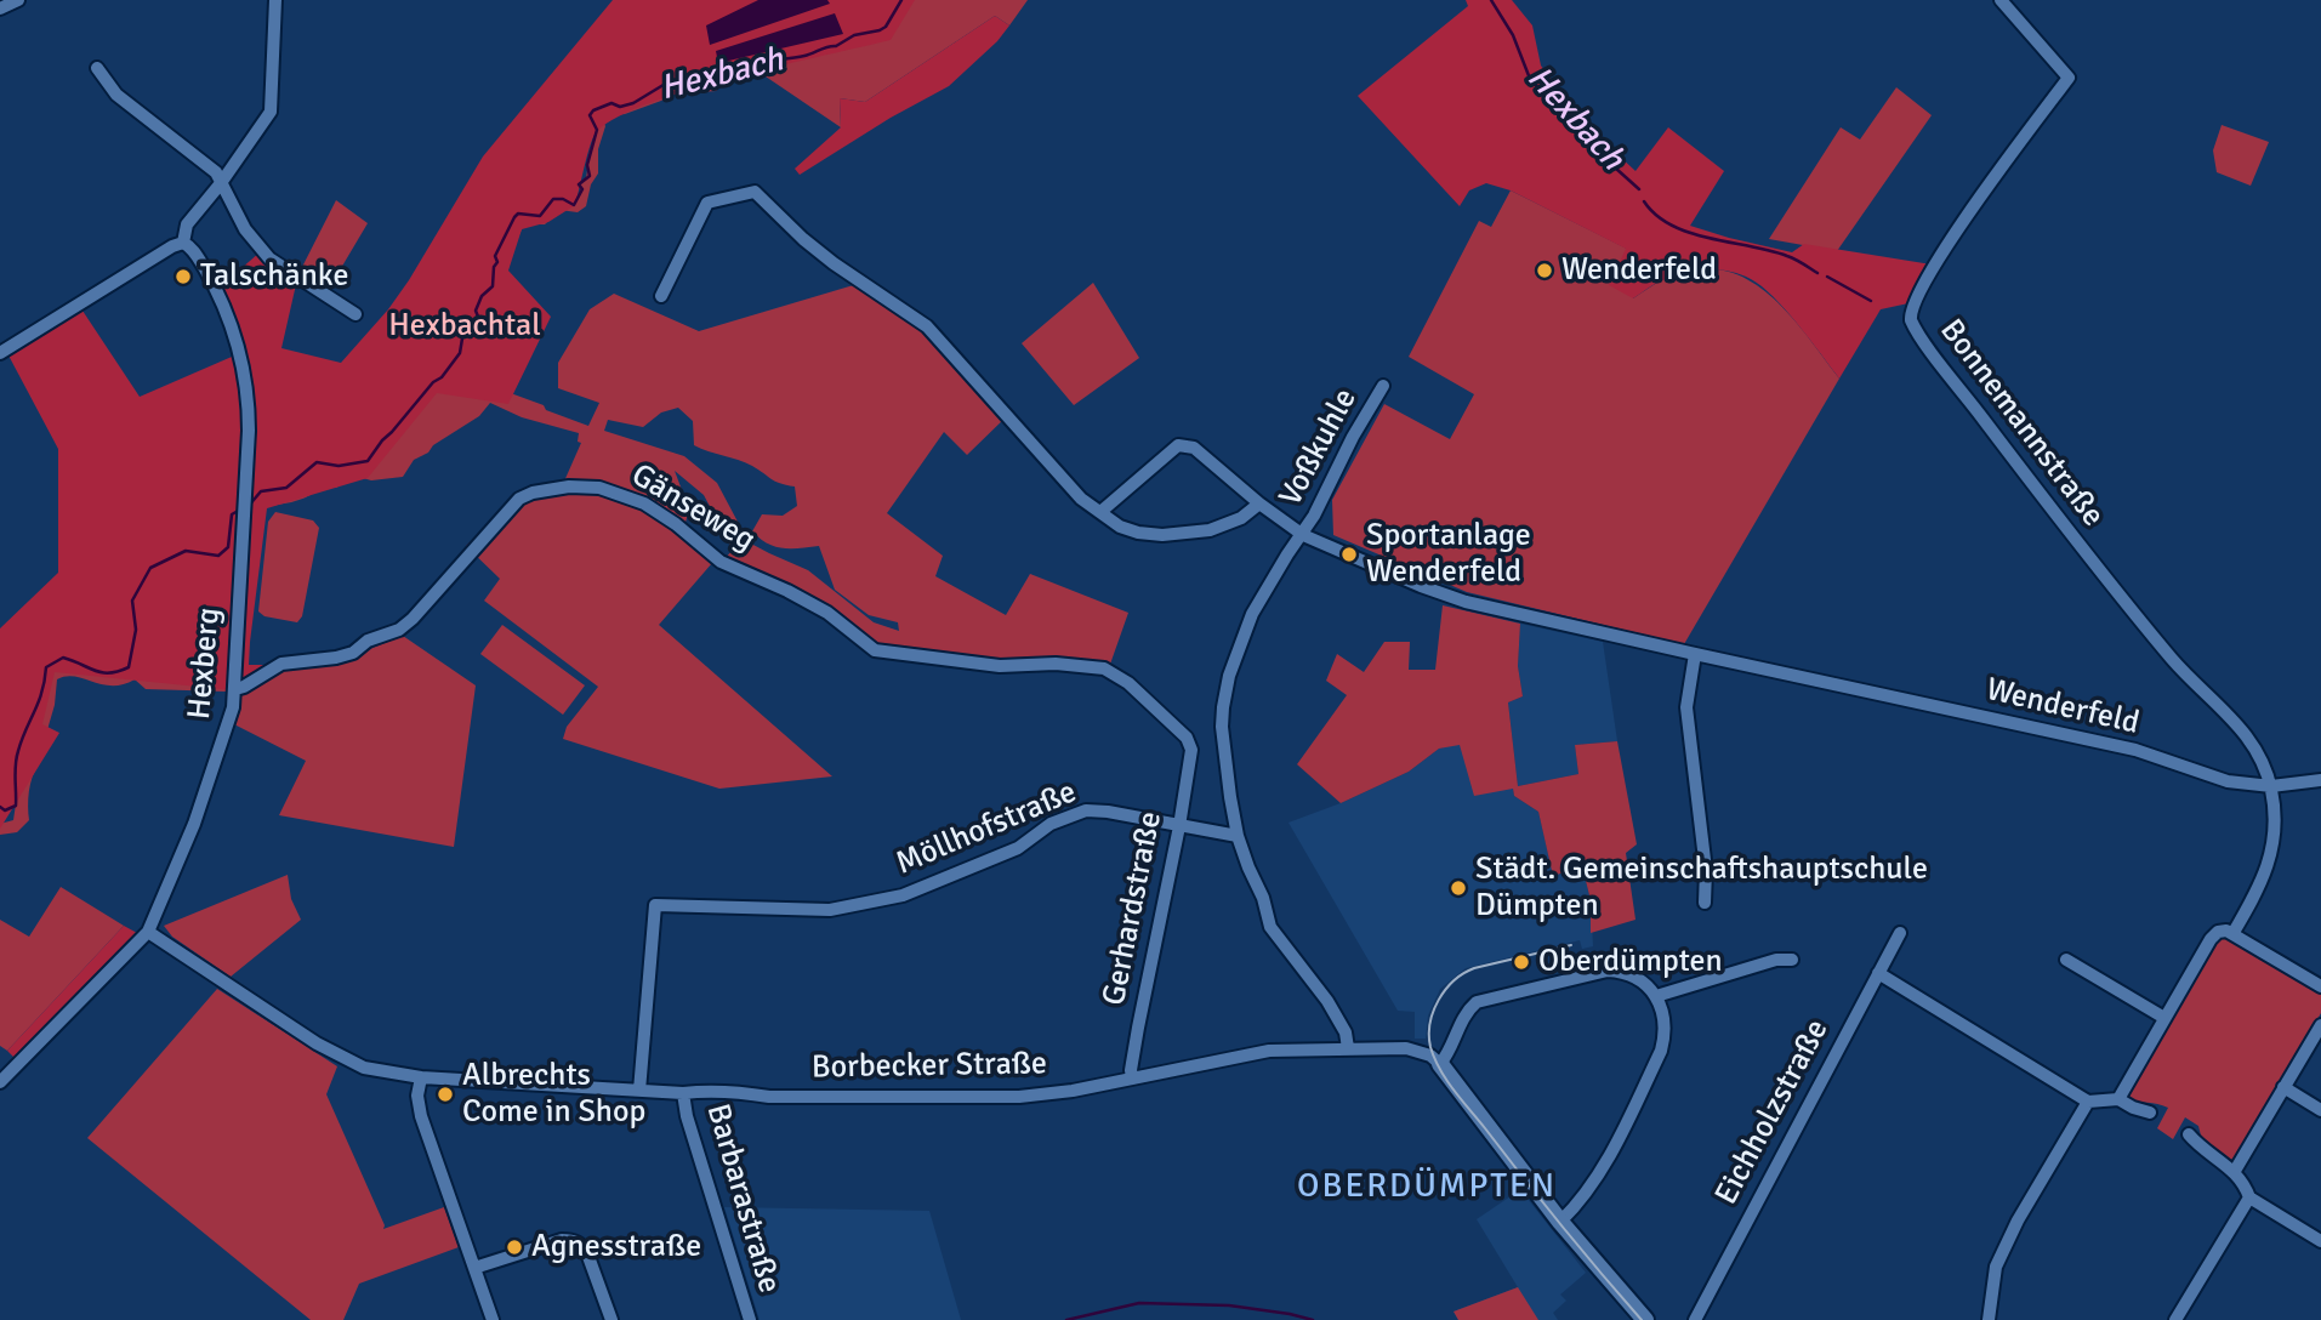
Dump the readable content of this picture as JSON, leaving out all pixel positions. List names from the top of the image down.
{
  "streets": {
    "street": [
      "Bonnemannstraße",
      "Voßkuhle",
      "Gänseweg",
      "Hexberg",
      "Wenderfeld",
      "Möllhofstraße",
      "Gerhardstraße",
      "Borbecker Straße",
      "Eichholzstraße",
      "Barbarastraße"
    ]
  },
  "crossings": [
    ["Bonnemannstraße", "Wenderfeld"],
    ["Voßkuhle", "Wenderfeld"],
    ["Voßkuhle", "Möllhofstraße"],
    ["Voßkuhle", "Borbecker Straße"],
    ["Gänseweg", "Hexberg"],
    ["Gänseweg", "Gerhardstraße"],
    ["Hexberg", "Borbecker Straße"],
    ["Möllhofstraße", "Gerhardstraße"],
    ["Möllhofstraße", "Borbecker Straße"],
    ["Gerhardstraße", "Borbecker Straße"],
    ["Borbecker Straße", "Barbarastraße"]
  ],
  "districts": ["OBERDÜMPTEN"],
  "water": ["Hexbach"],
  "parks": ["Hexbachtal"],
  "places": [
    "Wenderfeld",
    "Talschänke",
    "Sportanlage Wenderfeld",
    "Städt. Gemeinschaftshauptschule Dümpten",
    "Oberdümpten",
    "Albrechts Come in Shop",
    "Agnesstraße"
  ]
}
